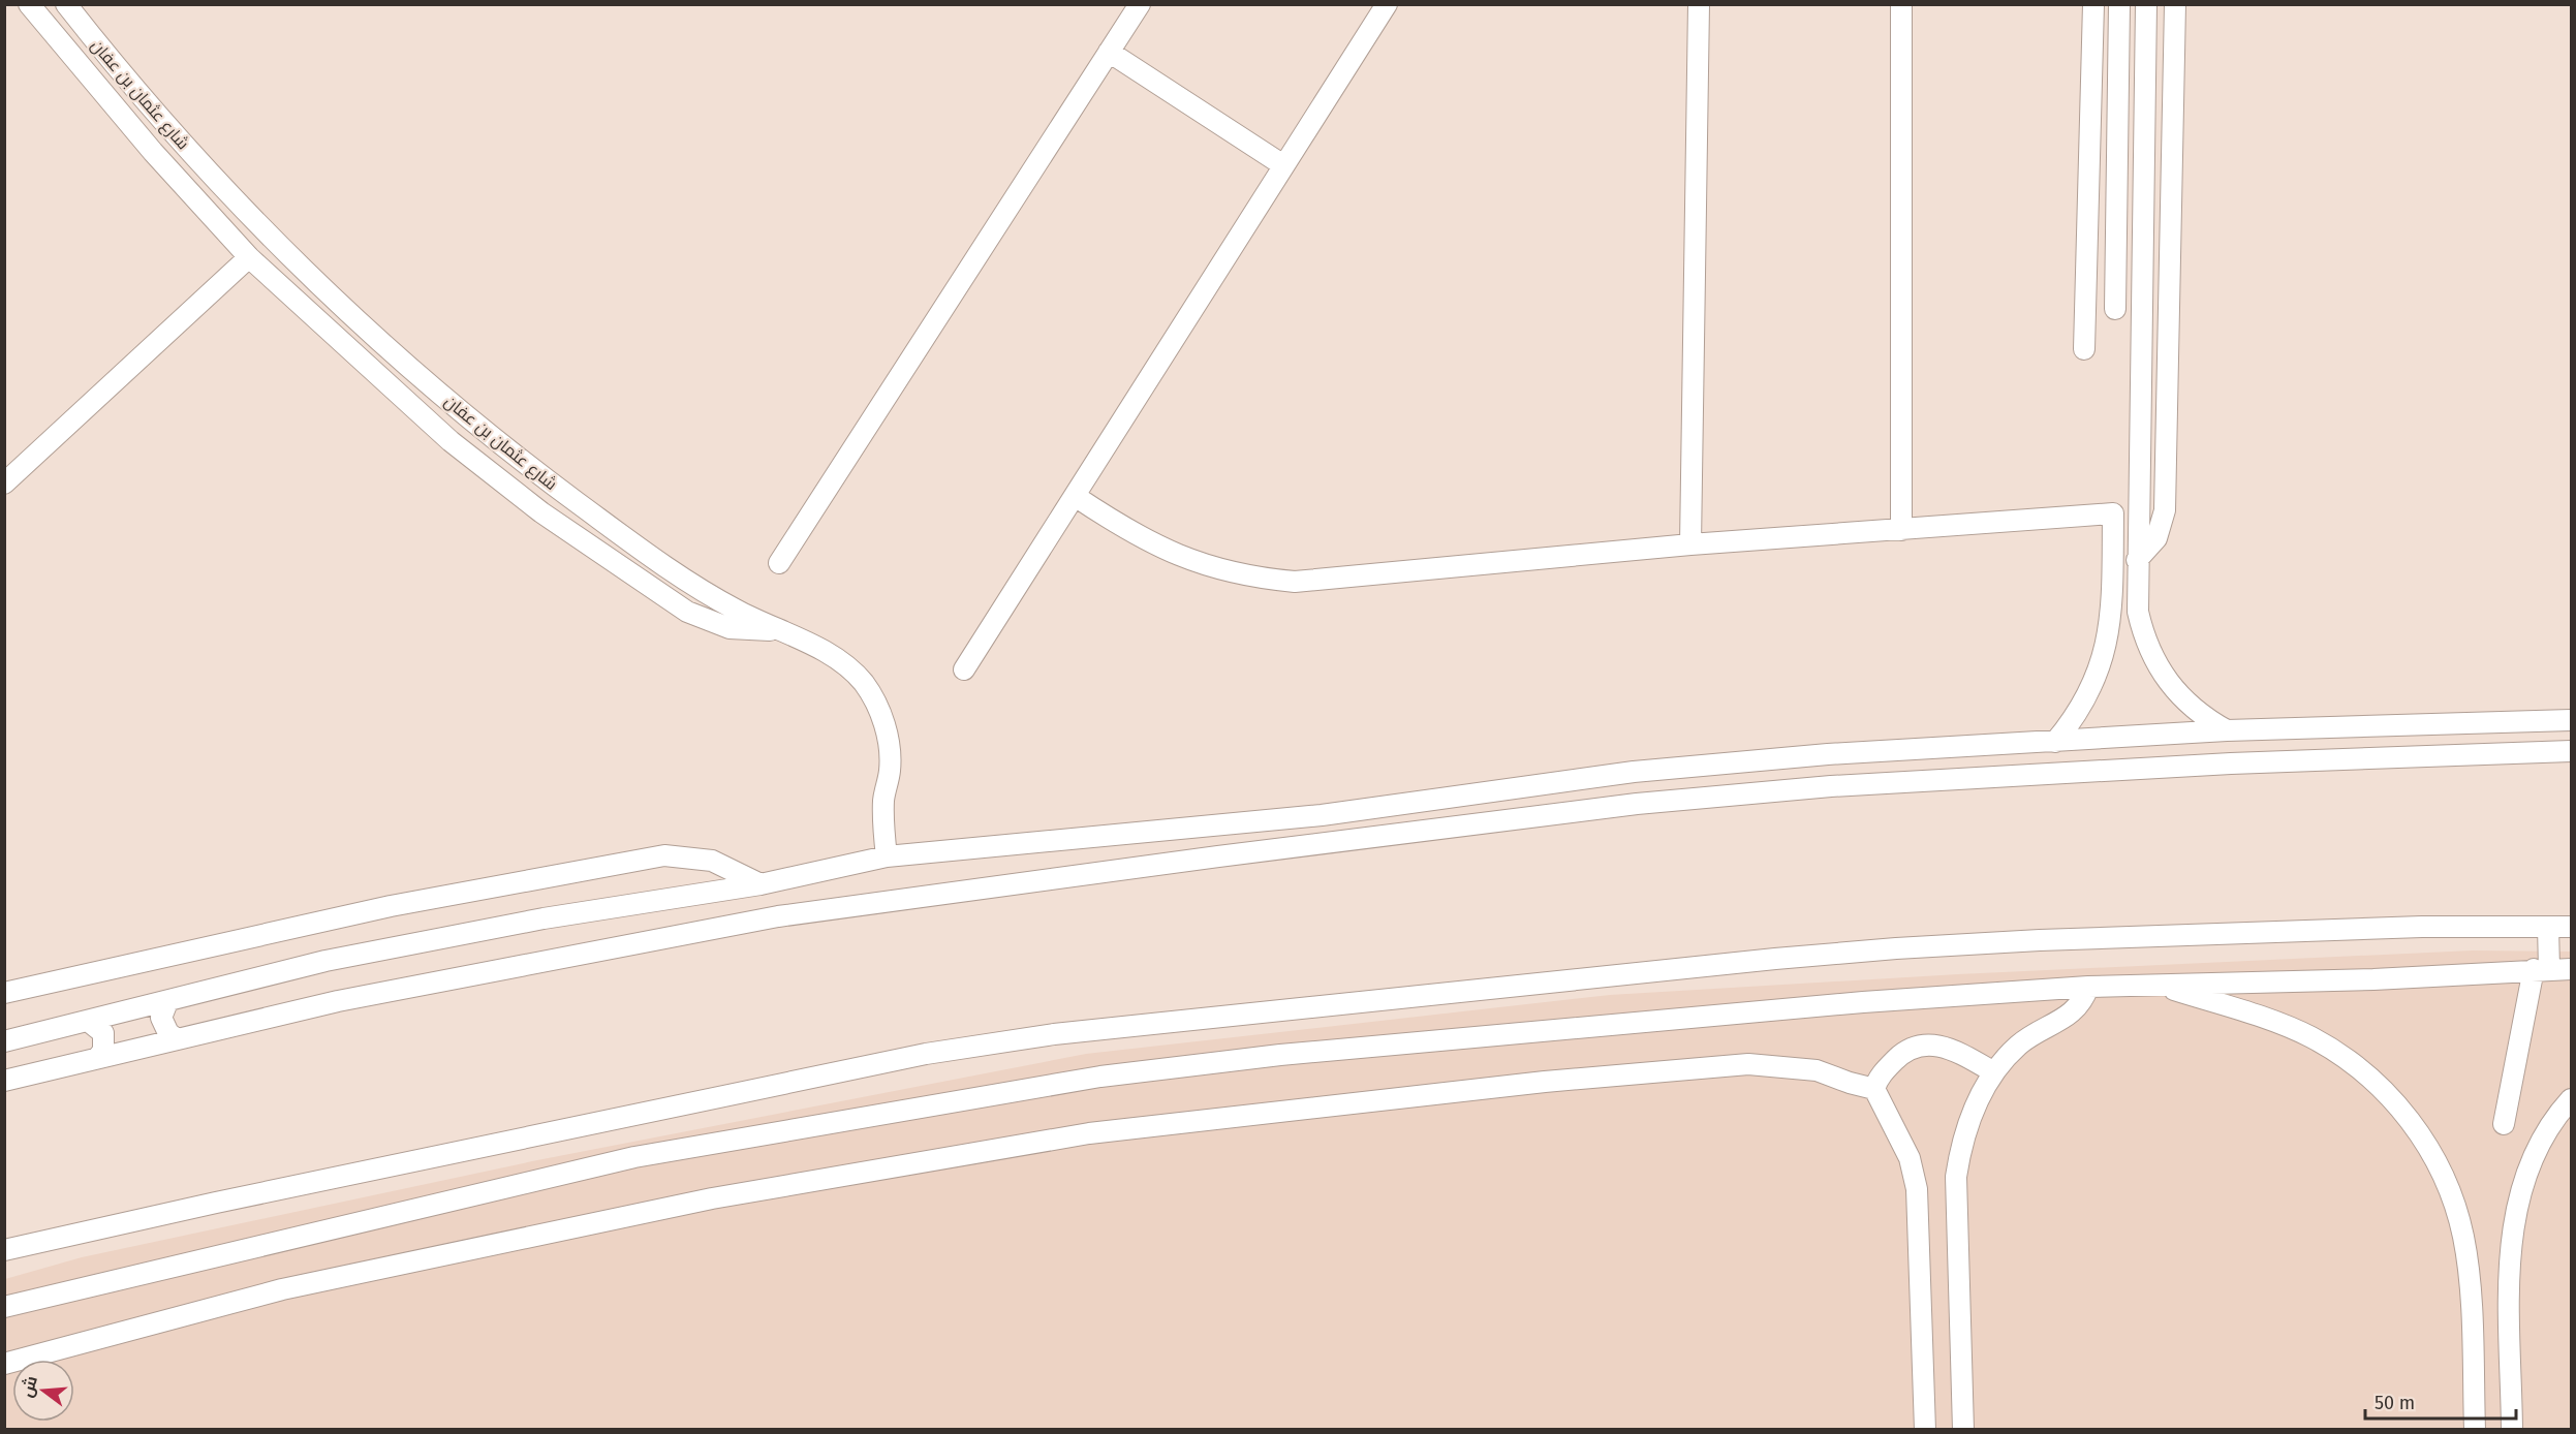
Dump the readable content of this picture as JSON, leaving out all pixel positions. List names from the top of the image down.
{
  "streets": {
    "street": ["شارع عثمان بن عفان"]
  },
  "scale_bar": "50 m",
  "north": "left"
}
